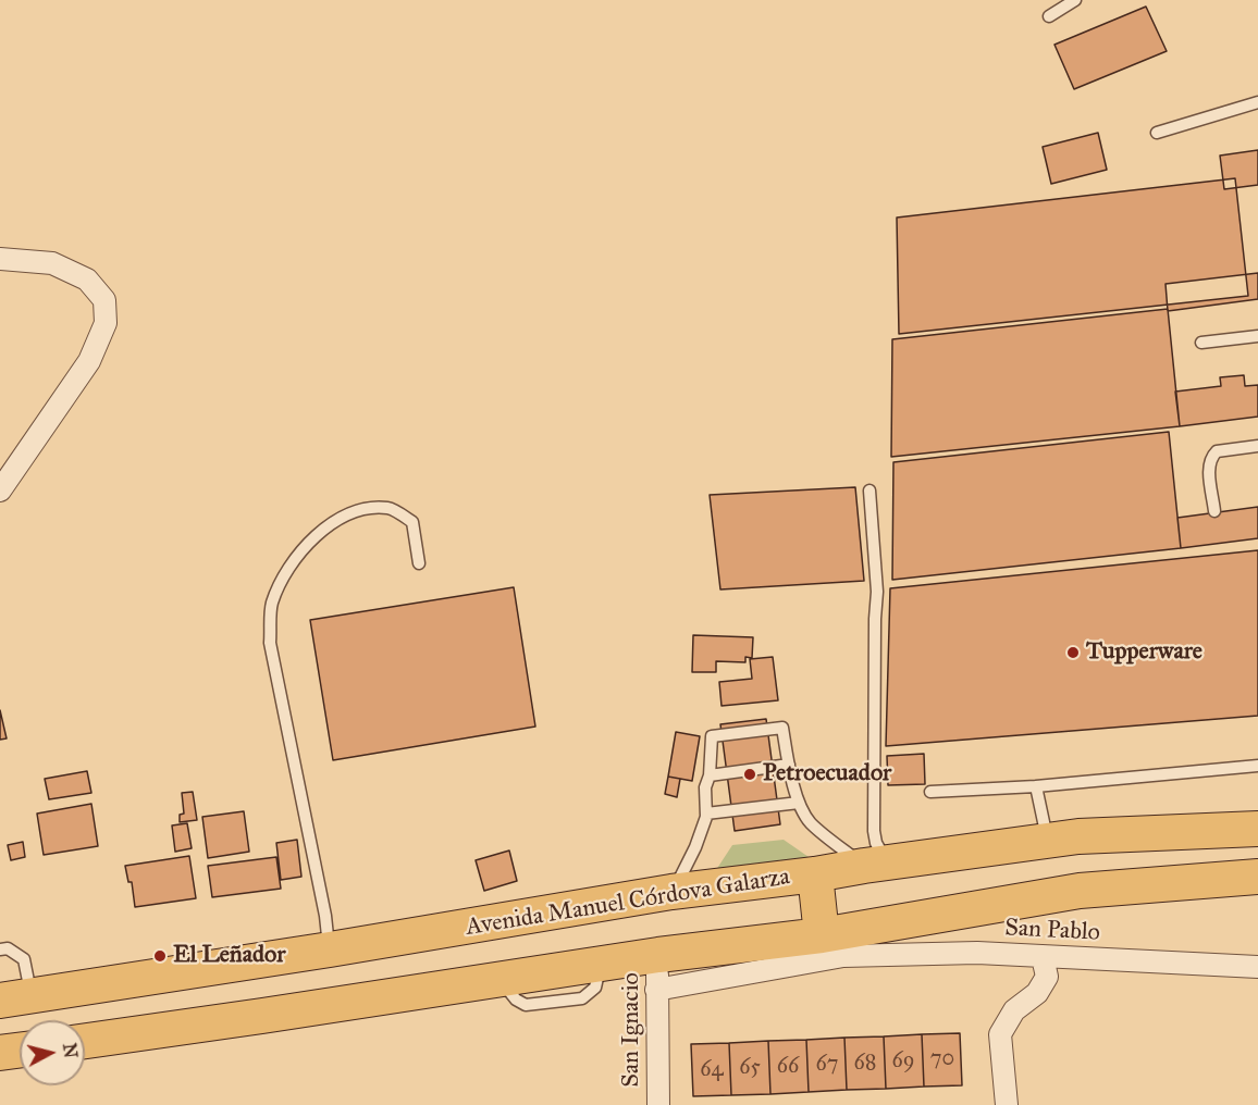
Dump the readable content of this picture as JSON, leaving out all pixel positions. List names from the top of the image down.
{
  "streets": {
    "main road": ["Avenida Manuel Córdova Galarza"],
    "street": ["San Pablo", "San Ignacio"]
  },
  "crossings": [
    ["San Pablo", "San Ignacio"]
  ],
  "places": ["Tupperware", "Petroecuador", "El Leñador"],
  "house_numbers": [
    "70",
    "69",
    "68",
    "67",
    "66",
    "65",
    "64"
  ],
  "north": "right"
}
